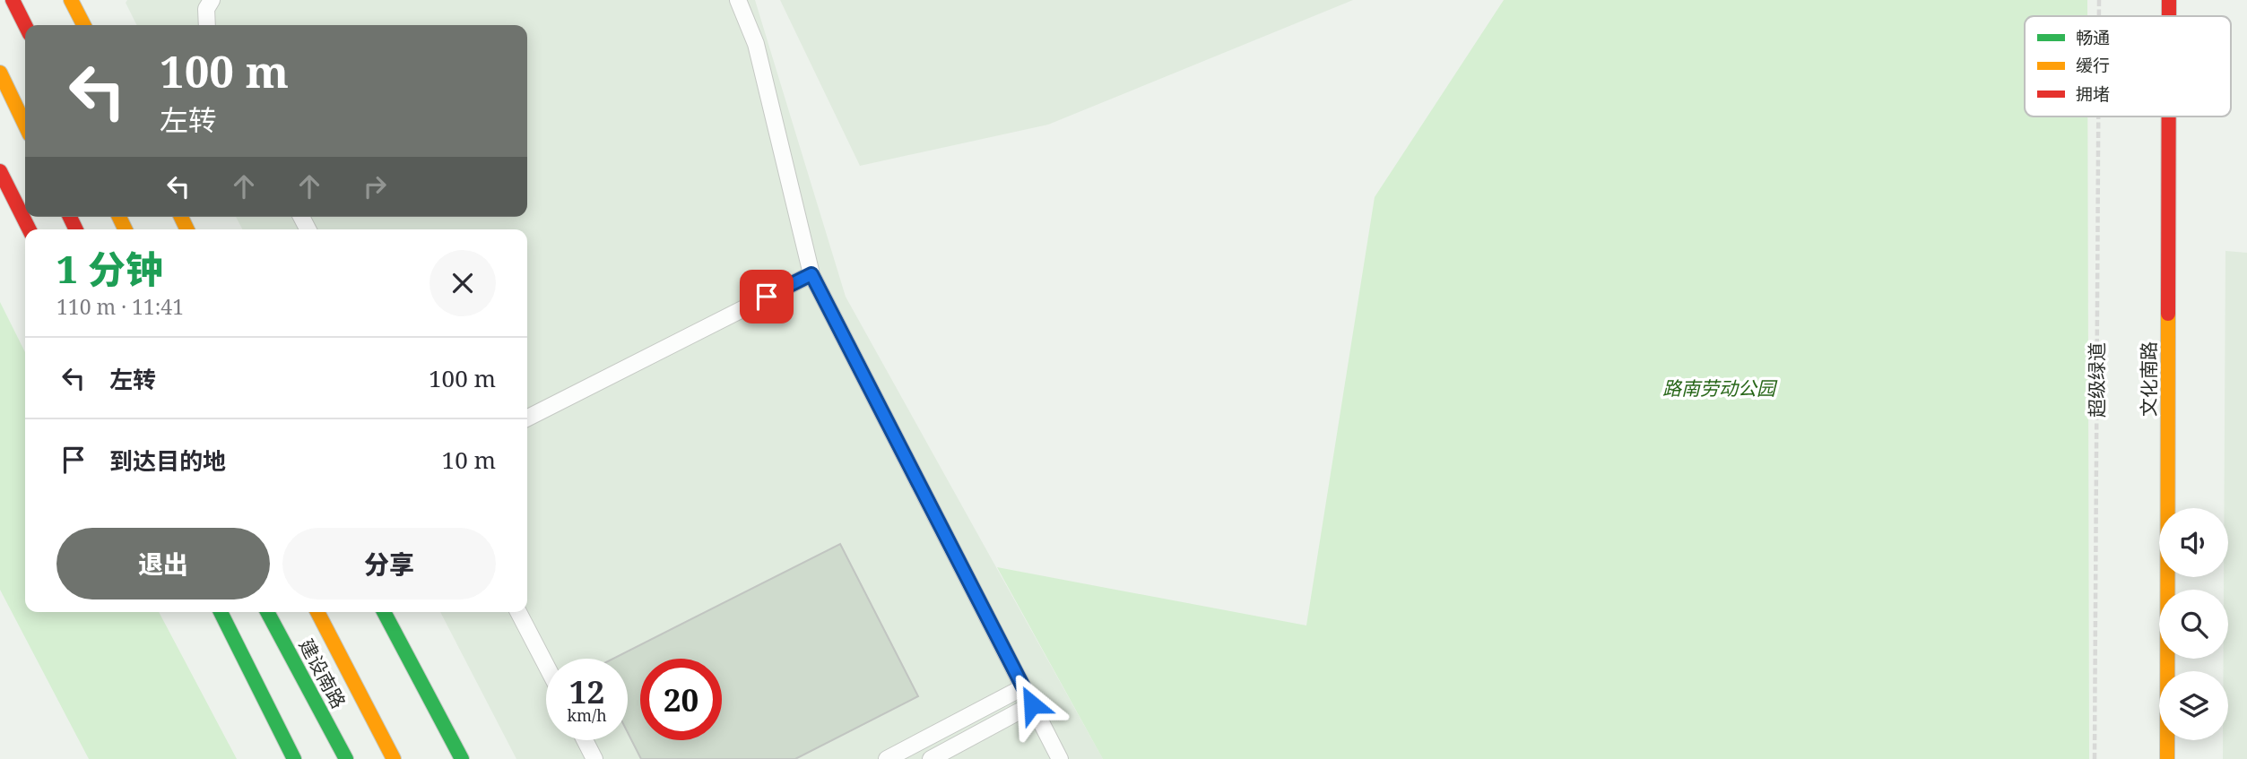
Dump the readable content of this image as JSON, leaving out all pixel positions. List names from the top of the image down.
{
  "streets": {
    "main road": ["文化南路", "建设南路"],
    "path": ["超级绿道"]
  },
  "parks": ["路南劳动公园"],
  "legend": ["畅通", "缓行", "拥堵"],
  "page": {
    "turn": ["100 m", "左转"],
    "heading": ["1 分钟", "110 m · 11:41"],
    "list": [
      {
        "name": "左转",
        "value": "100 m"
      },
      {
        "name": "到达目的地",
        "value": "10 m"
      }
    ],
    "buttons": ["退出", "分享"],
    "speed": "12 km/h",
    "limit": "20"
  }
}
